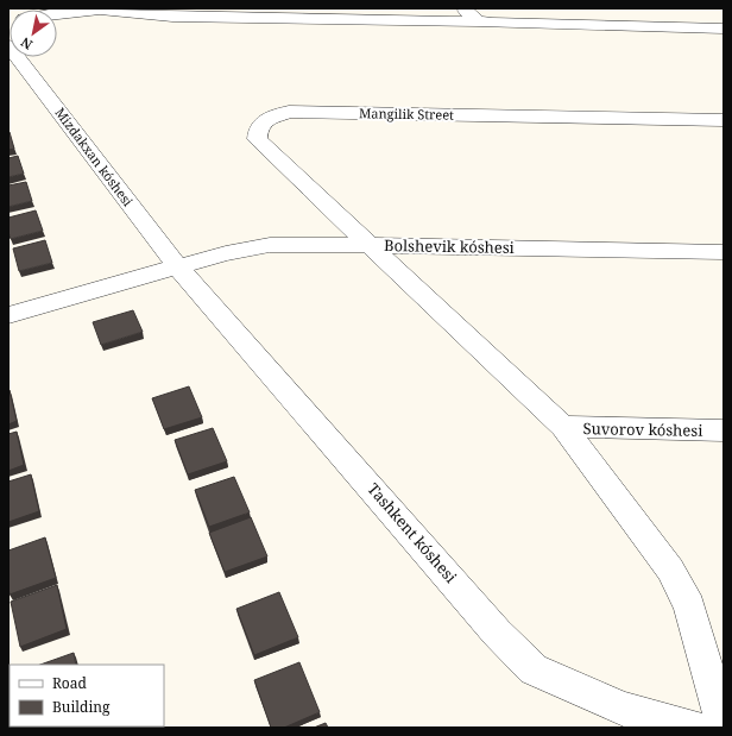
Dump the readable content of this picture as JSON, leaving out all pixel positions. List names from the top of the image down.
{
  "streets": {
    "street": [
      "Mangilik Street",
      "Mizdakxan kóshesi",
      "Bolshevik kóshesi",
      "Suvorov kóshesi",
      "Tashkent kóshesi"
    ]
  },
  "crossings": [
    ["Mangilik Street", "Bolshevik kóshesi"],
    ["Mangilik Street", "Suvorov kóshesi"],
    ["Mizdakxan kóshesi", "Bolshevik kóshesi"],
    ["Mizdakxan kóshesi", "Tashkent kóshesi"],
    ["Bolshevik kóshesi", "Tashkent kóshesi"]
  ],
  "legend": ["Road", "Building"],
  "north": "bottom left"
}
